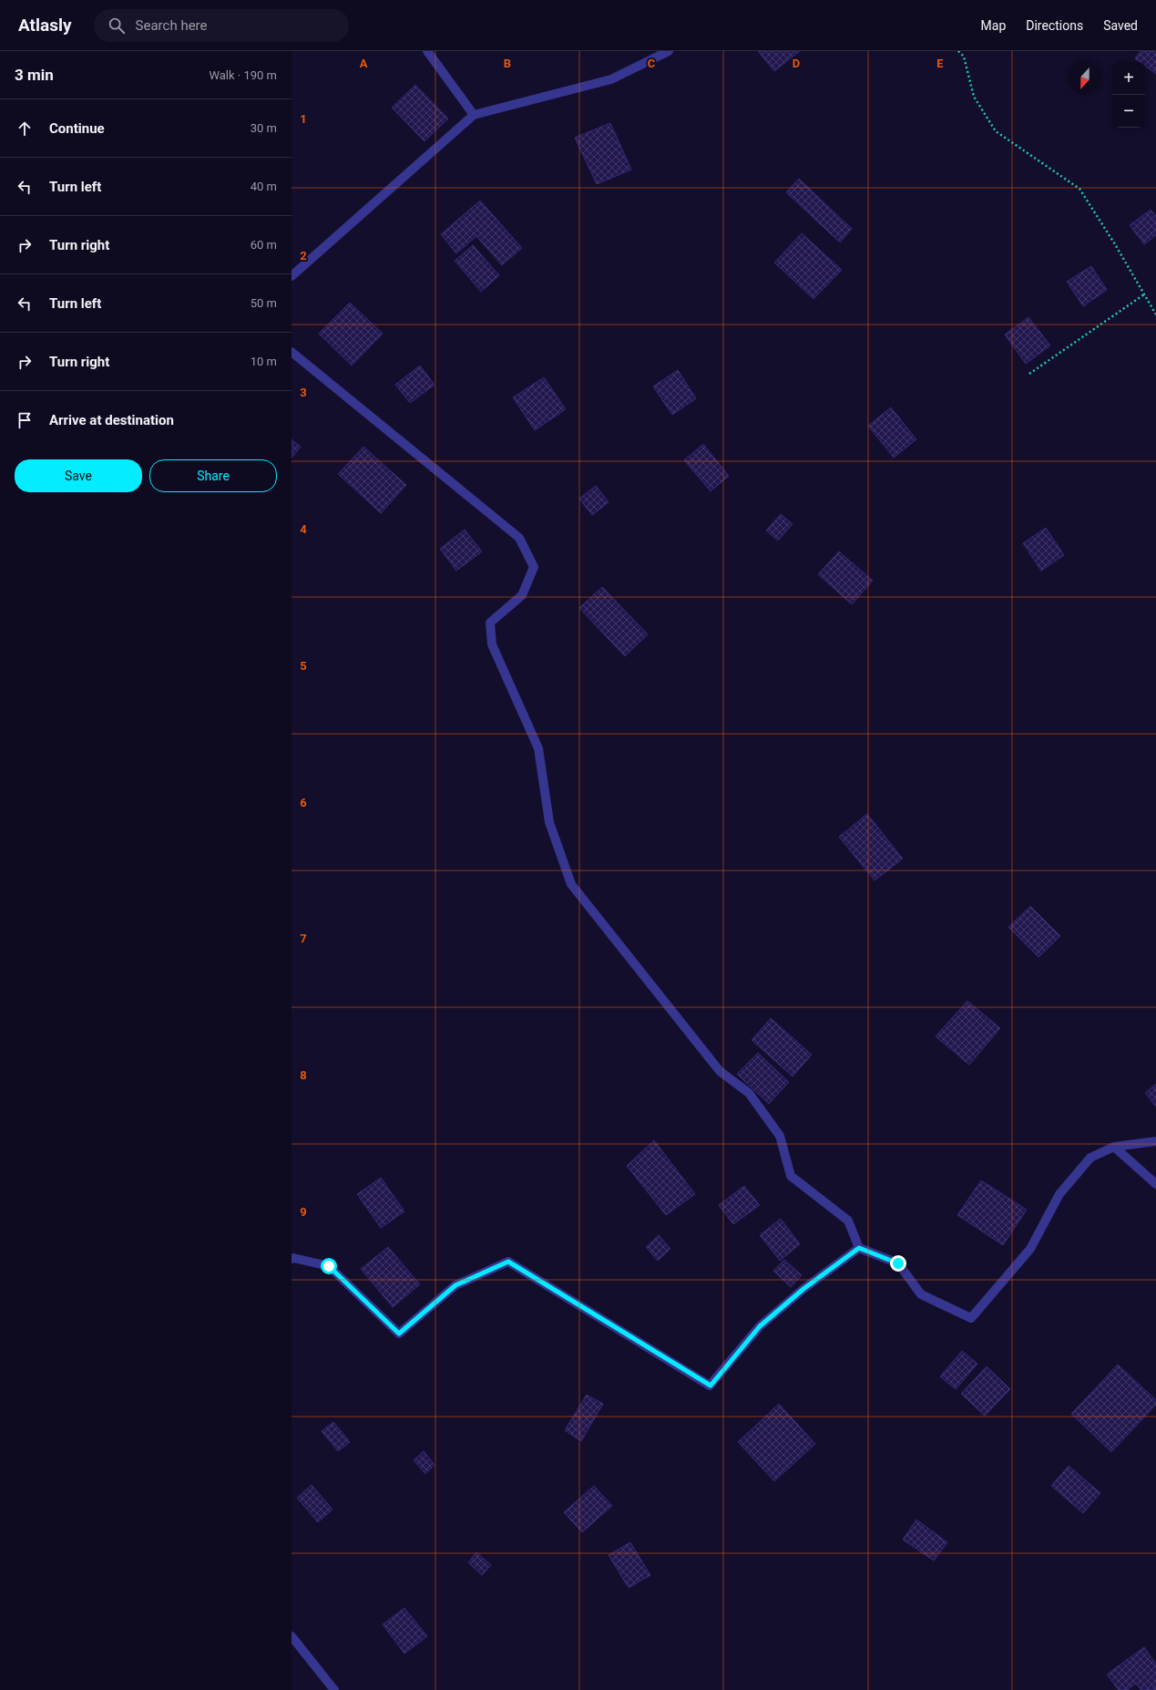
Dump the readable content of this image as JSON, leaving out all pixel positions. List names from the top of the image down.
{
  "north": "bottom",
  "page": {
    "header": "Atlasly",
    "search": "Search here",
    "nav": ["Map", "Directions", "Saved"],
    "heading": ["3 min", "Walk · 190 m"],
    "map_buttons": ["+", "−"],
    "list": [
      ["Continue", "30 m"],
      ["Turn left", "40 m"],
      ["Turn right", "60 m"],
      ["Turn left", "50 m"],
      ["Turn right", "10 m"],
      "Arrive at destination"
    ],
    "buttons": ["Save", "Share"]
  },
  "grid": {
    "columns": [
      "A",
      "B",
      "C",
      "D",
      "E"
    ],
    "rows": [
      "1",
      "2",
      "3",
      "4",
      "5",
      "6",
      "7",
      "8",
      "9"
    ]
  }
}
